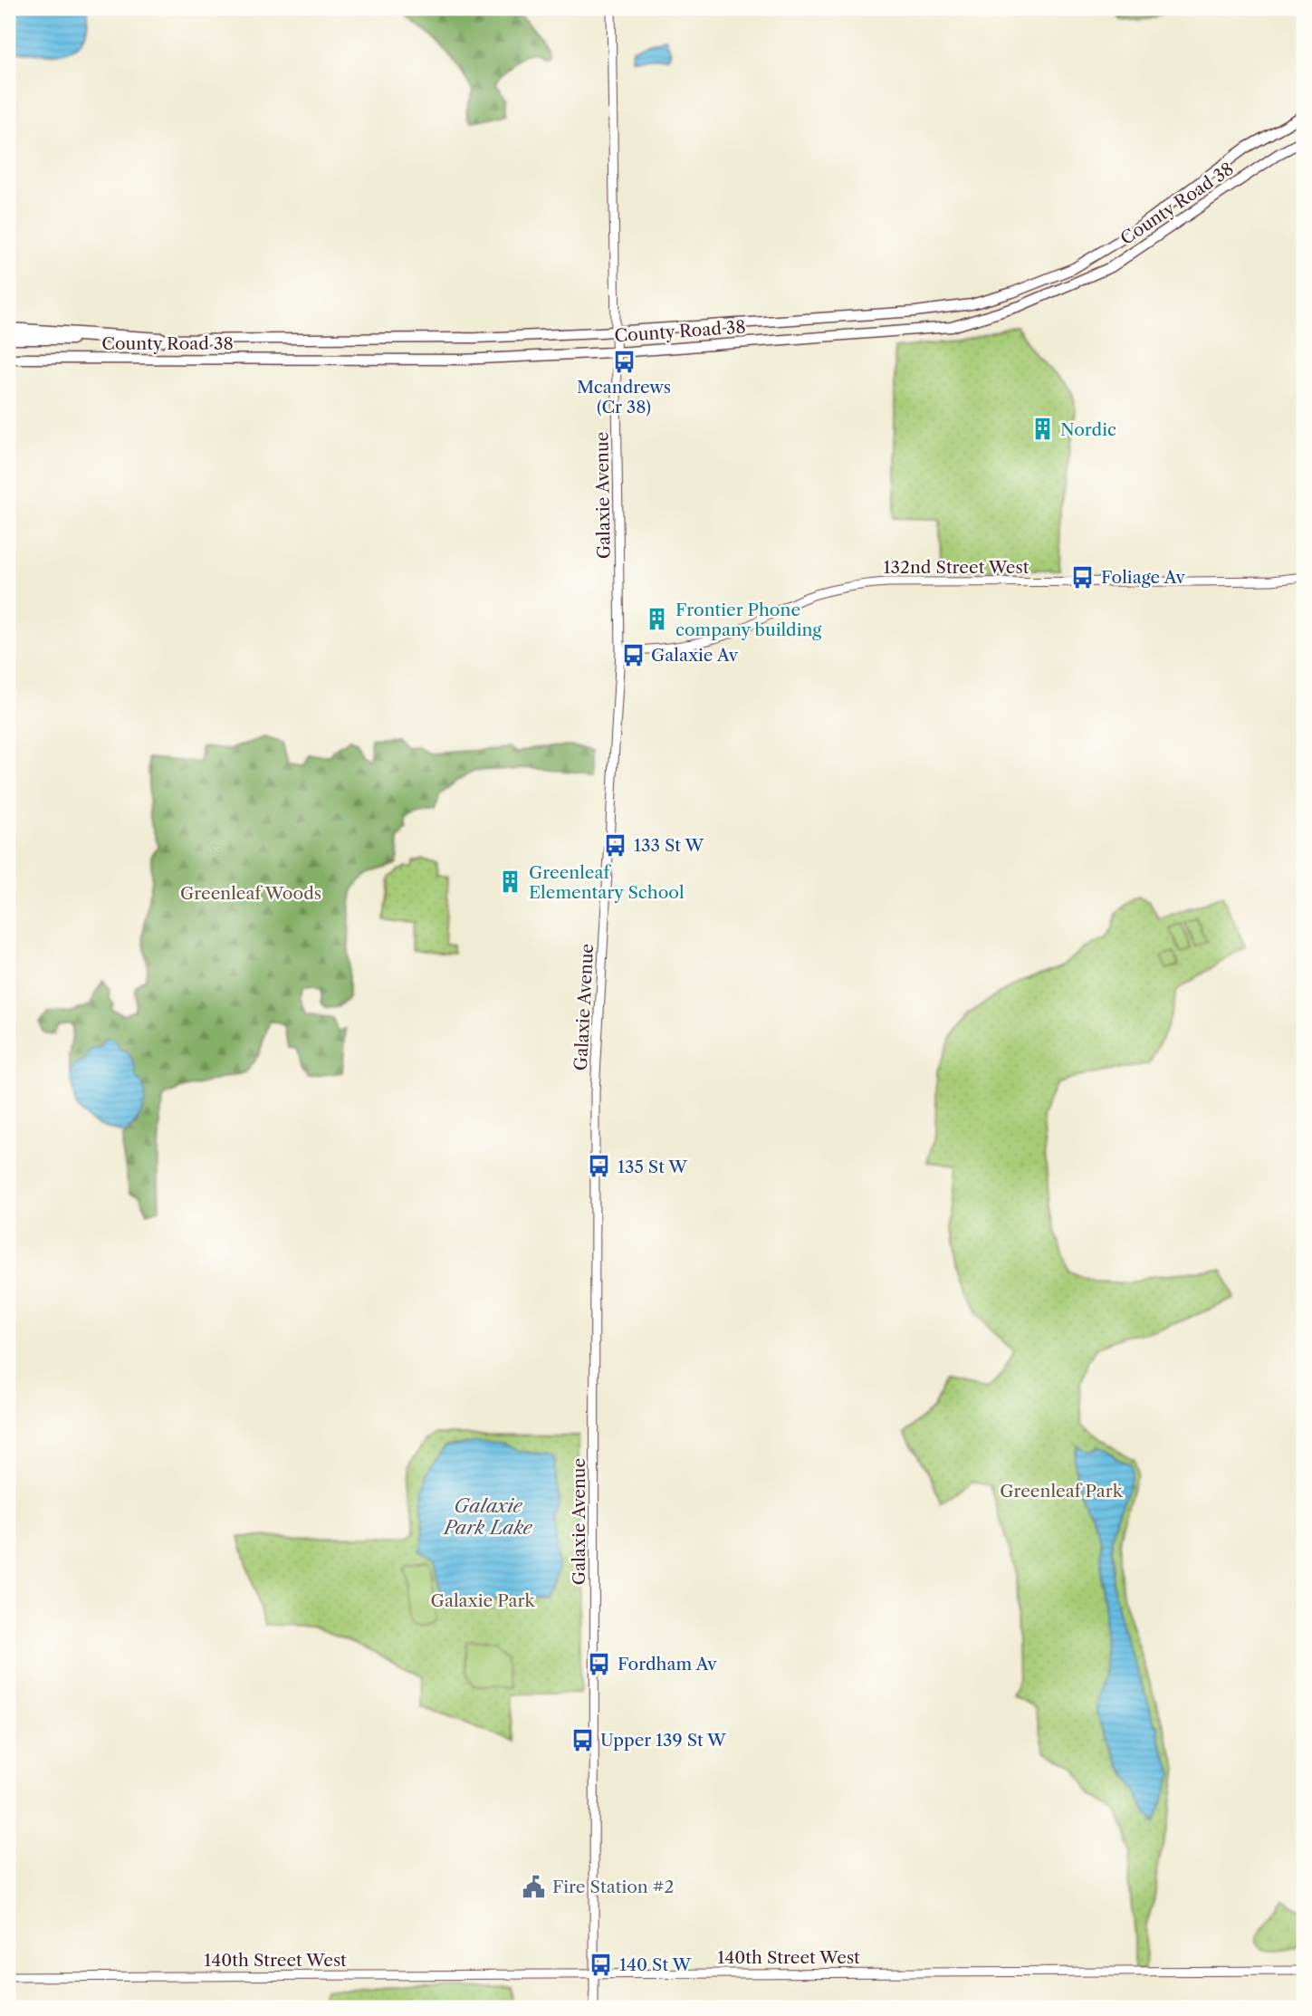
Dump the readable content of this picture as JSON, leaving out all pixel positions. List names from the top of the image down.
{
  "streets": {
    "main road": ["County Road 38"],
    "street": ["Galaxie Avenue", "132nd Street West", "140th Street West"]
  },
  "crossings": [
    ["County Road 38", "Galaxie Avenue"],
    ["Galaxie Avenue", "132nd Street West"],
    ["Galaxie Avenue", "140th Street West"]
  ],
  "water": ["Galaxie Park Lake"],
  "parks": ["Greenleaf Woods", "Greenleaf Park", "Galaxie Park"],
  "places": {
    "bus stop": [
      "Mcandrews (Cr 38)",
      "Foliage Av",
      "Galaxie Av",
      "133 St W",
      "135 St W",
      "Fordham Av",
      "Upper 139 St W",
      "140 St W"
    ],
    "building": ["Nordic", "Frontier Phone company building", "Greenleaf Elementary School"],
    "public building": ["Fire Station #2"]
  }
}
